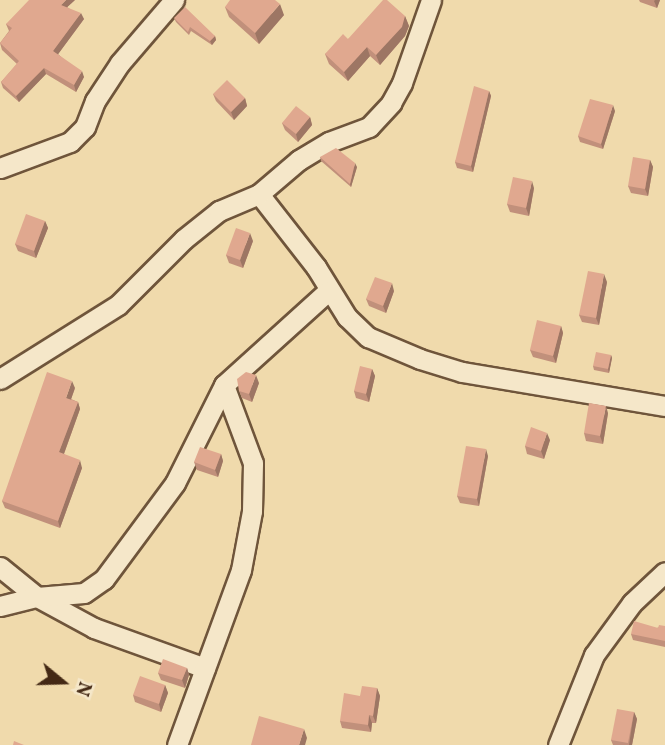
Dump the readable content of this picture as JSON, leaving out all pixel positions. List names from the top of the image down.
{
  "north": "right"
}
